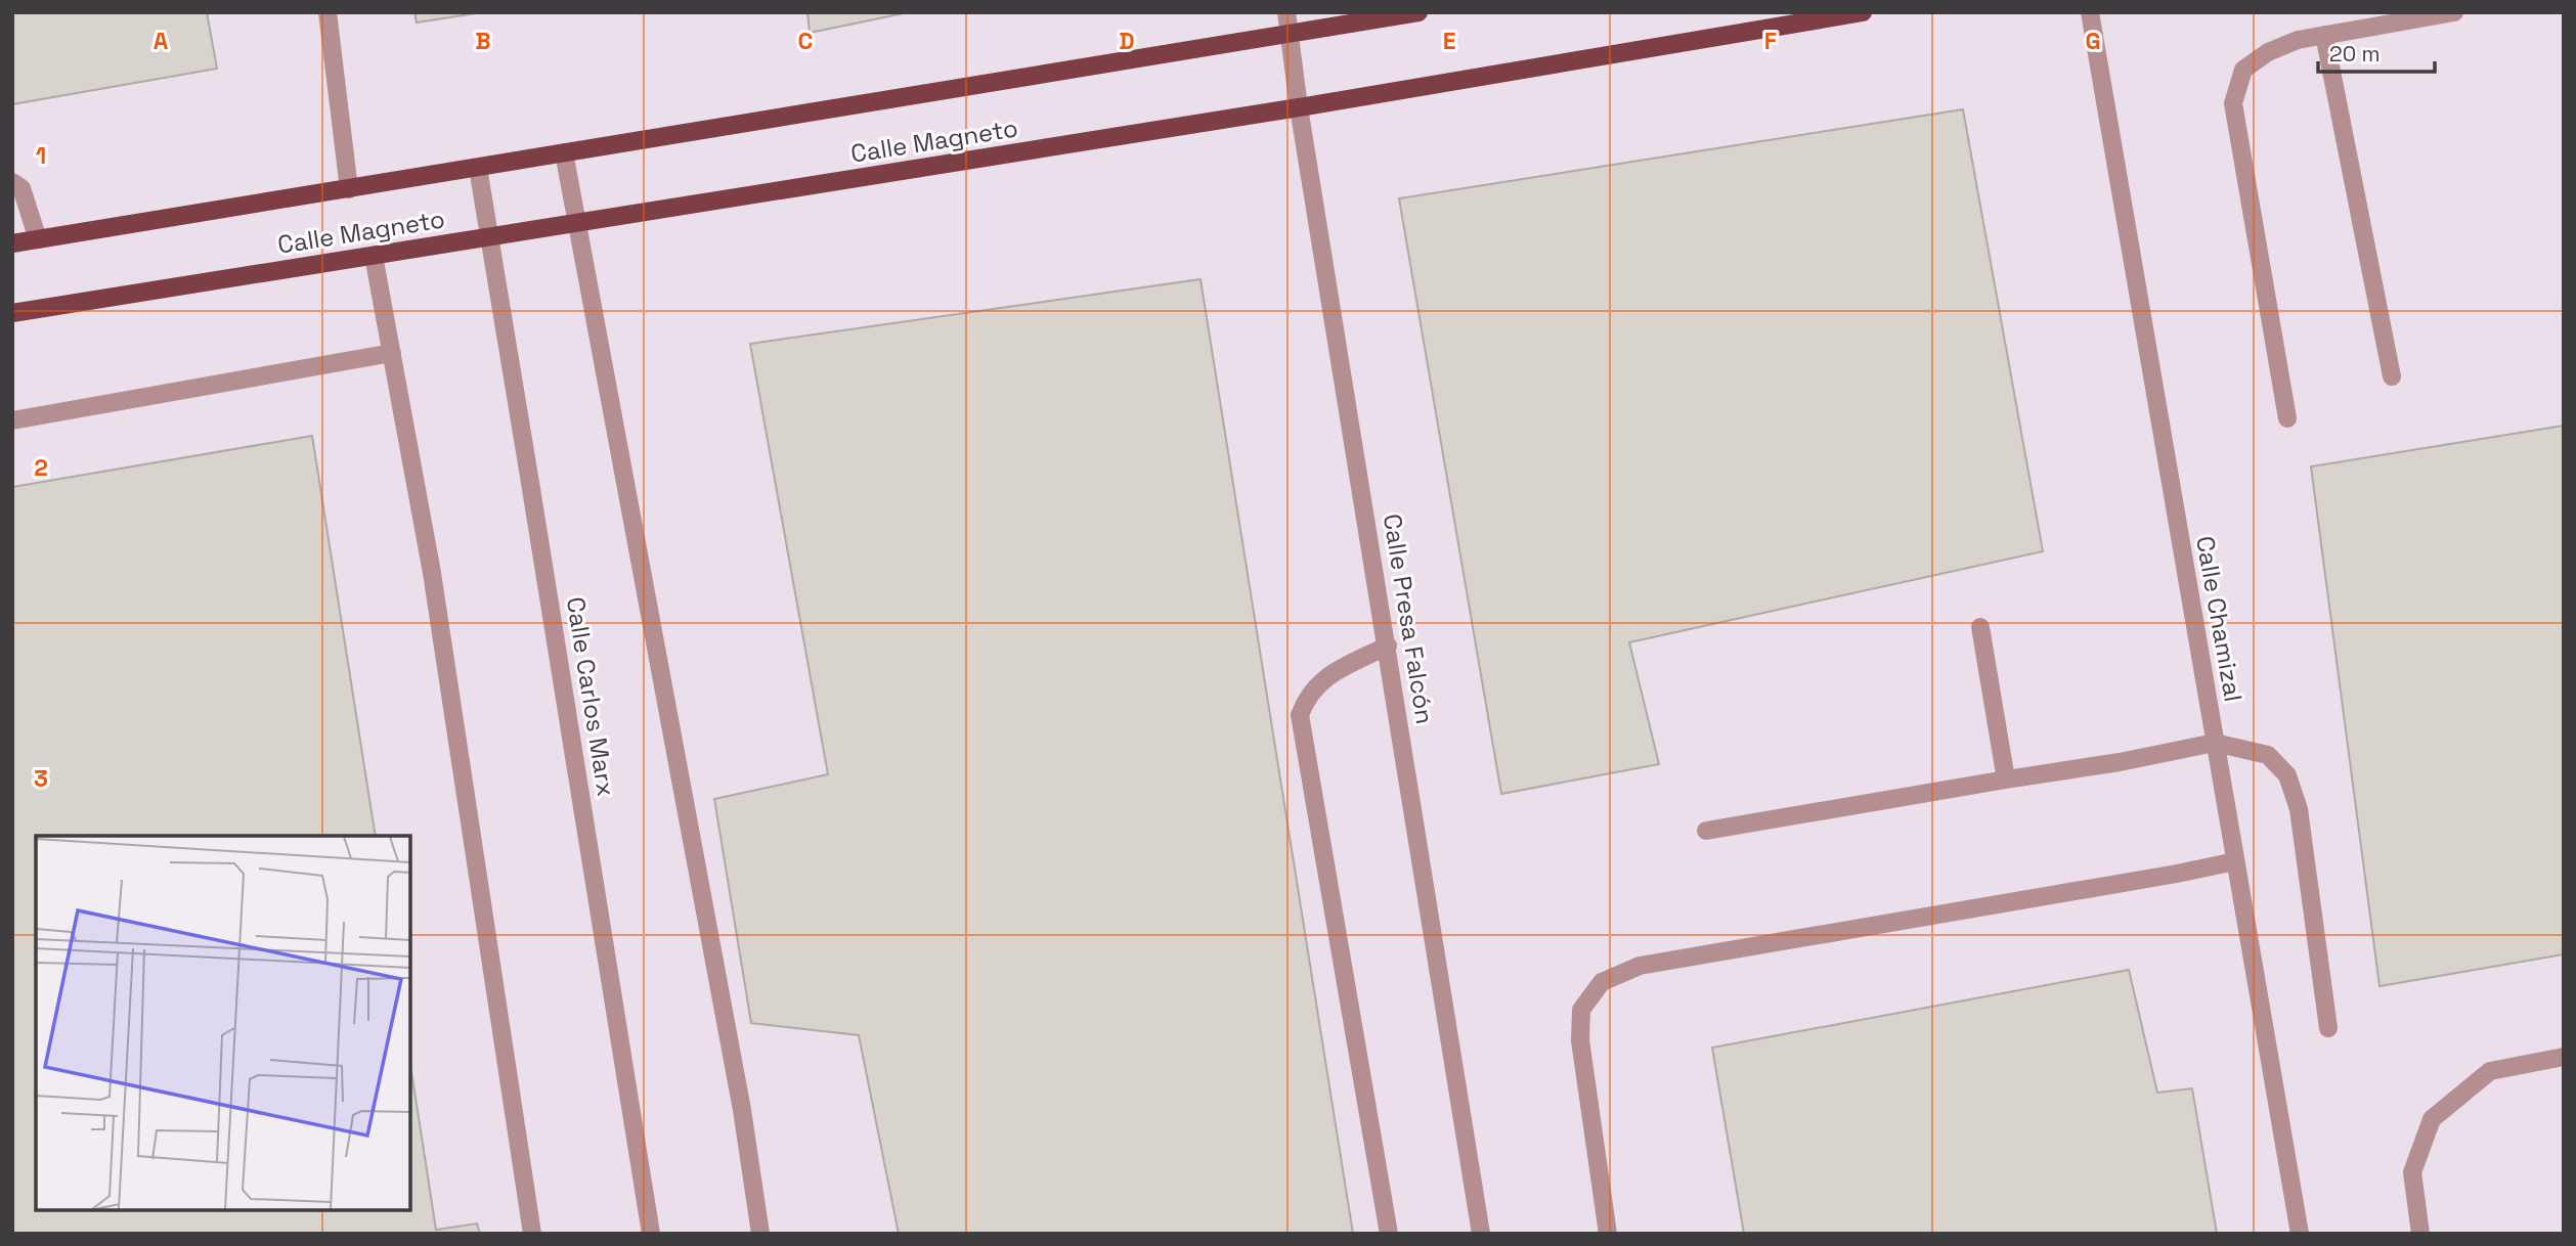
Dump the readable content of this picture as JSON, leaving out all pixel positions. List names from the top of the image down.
{
  "streets": {
    "main road": ["Calle Magneto"],
    "lane": ["Calle Presa Falcón", "Calle Chamizal", "Calle Carlos Marx"]
  },
  "crossings": [
    ["Calle Magneto", "Calle Presa Falcón"],
    ["Calle Magneto", "Calle Carlos Marx"]
  ],
  "scale_bar": "20 m",
  "grid": {
    "columns": [
      "A",
      "B",
      "C",
      "D",
      "E",
      "F",
      "G"
    ],
    "rows": ["1", "2", "3"]
  }
}
